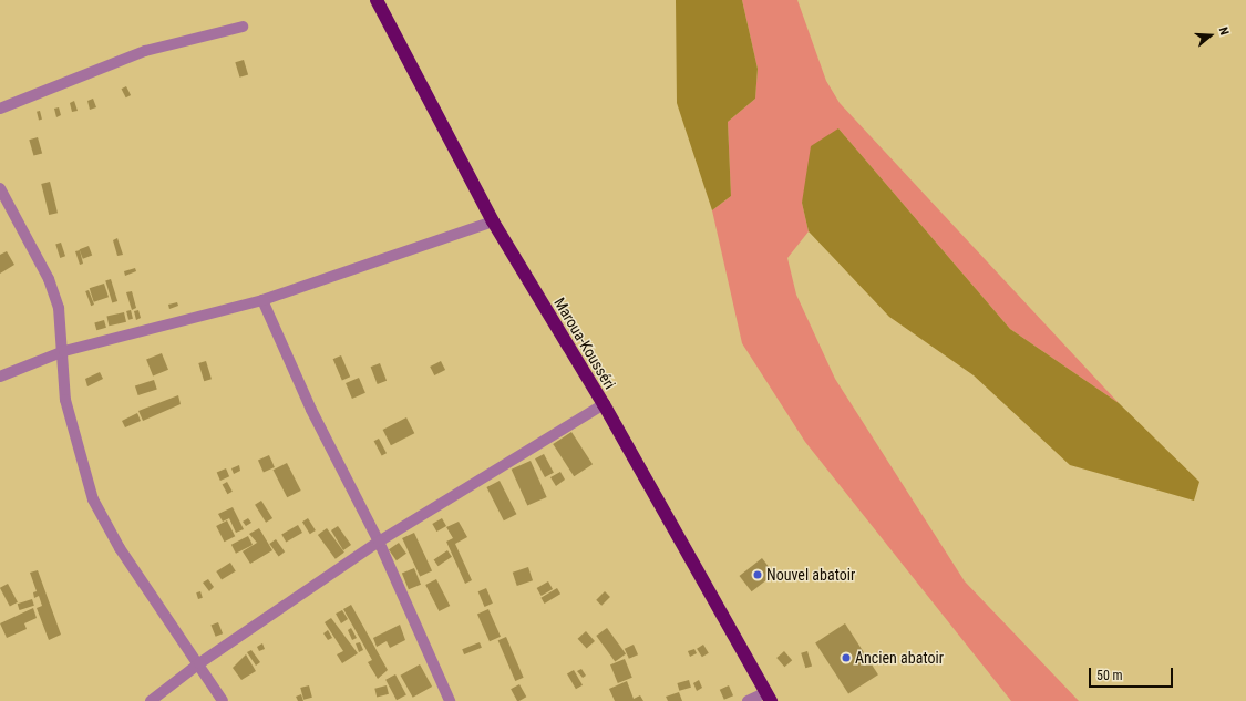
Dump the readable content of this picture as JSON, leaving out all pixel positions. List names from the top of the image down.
{
  "streets": {
    "highway": ["Maroua-Kousséri"]
  },
  "places": ["Nouvel abatoir", "Ancien abatoir"],
  "scale_bar": "50 m",
  "north": "right"
}
